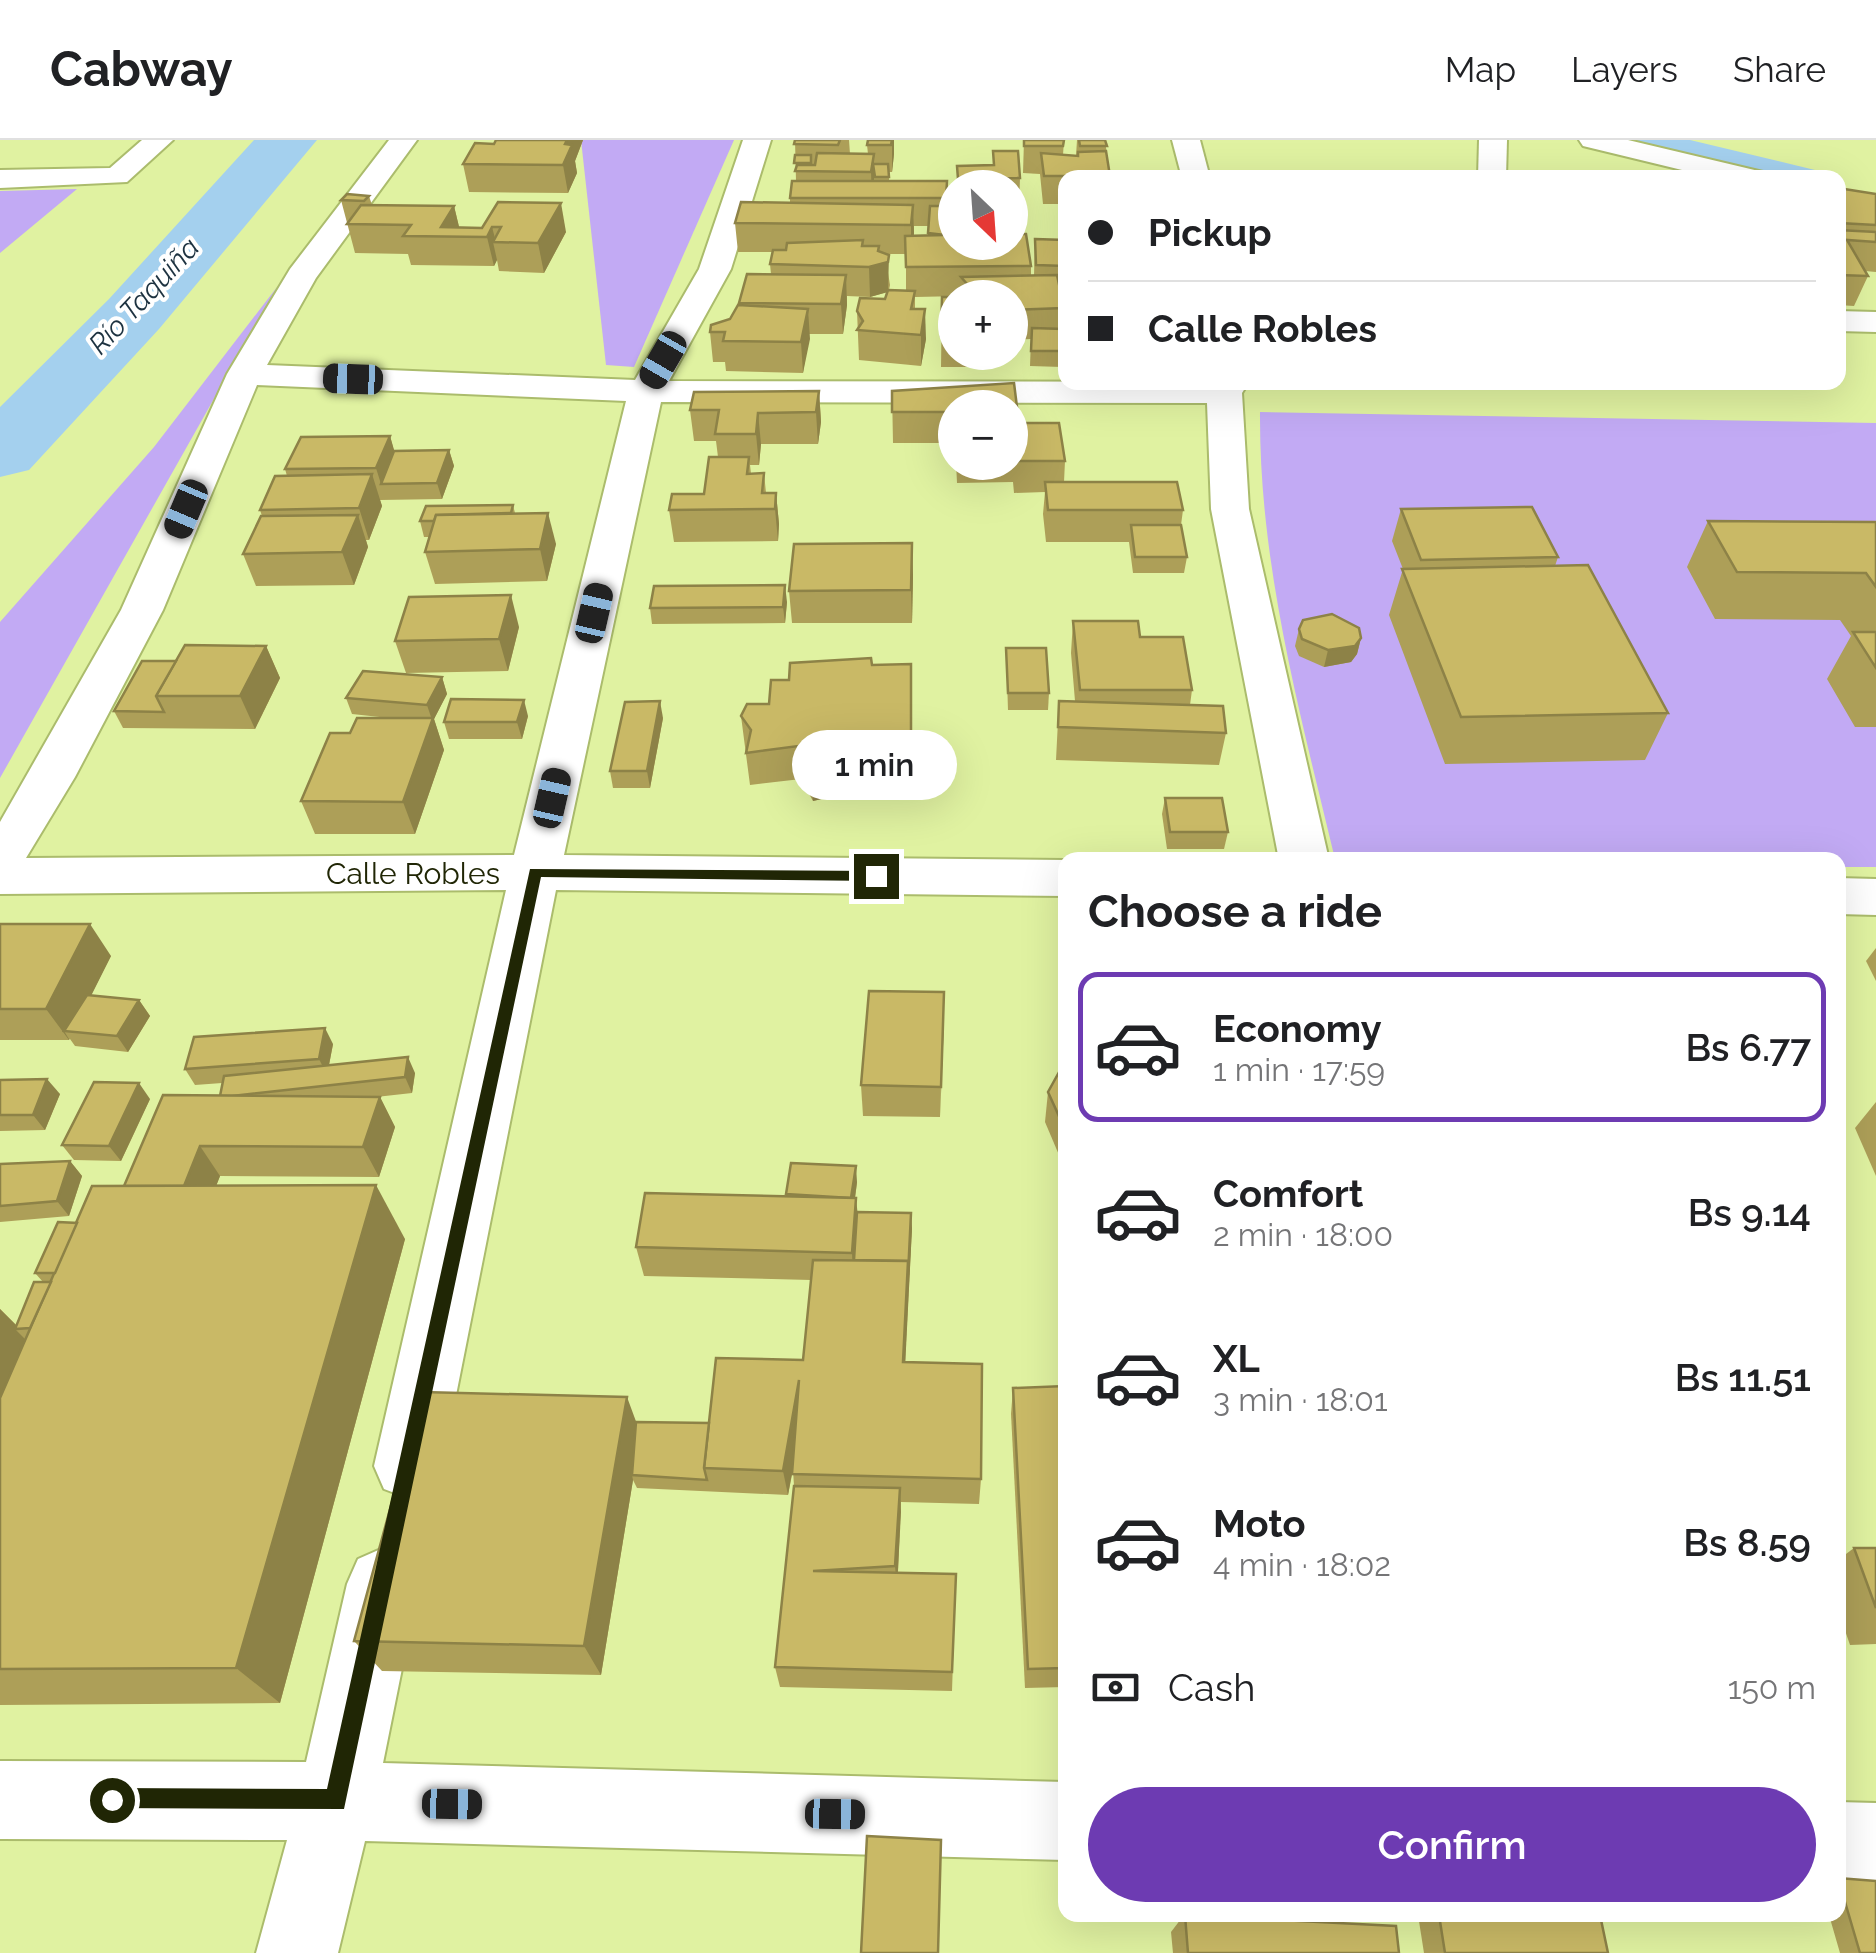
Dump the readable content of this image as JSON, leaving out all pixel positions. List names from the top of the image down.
{
  "streets": {
    "street": ["Calle Robles"]
  },
  "water": ["Río Taquiña"],
  "north": "bottom right",
  "page": {
    "header": "Cabway",
    "nav": ["Map", "Layers", "Share"],
    "map_buttons": ["+", "−"],
    "banner": ["Pickup", "Calle Robles"],
    "bubble": "1 min",
    "heading": "Choose a ride",
    "list": [
      {
        "name": "Economy",
        "note": "1 min · 17:59",
        "value": "Bs 6.77"
      },
      {
        "name": "Comfort",
        "note": "2 min · 18:00",
        "value": "Bs 9.14"
      },
      {
        "name": "XL",
        "note": "3 min · 18:01",
        "value": "Bs 11.51"
      },
      {
        "name": "Moto",
        "note": "4 min · 18:02",
        "value": "Bs 8.59"
      }
    ],
    "pay": ["Cash", "150 m"],
    "buttons": "Confirm"
  }
}
